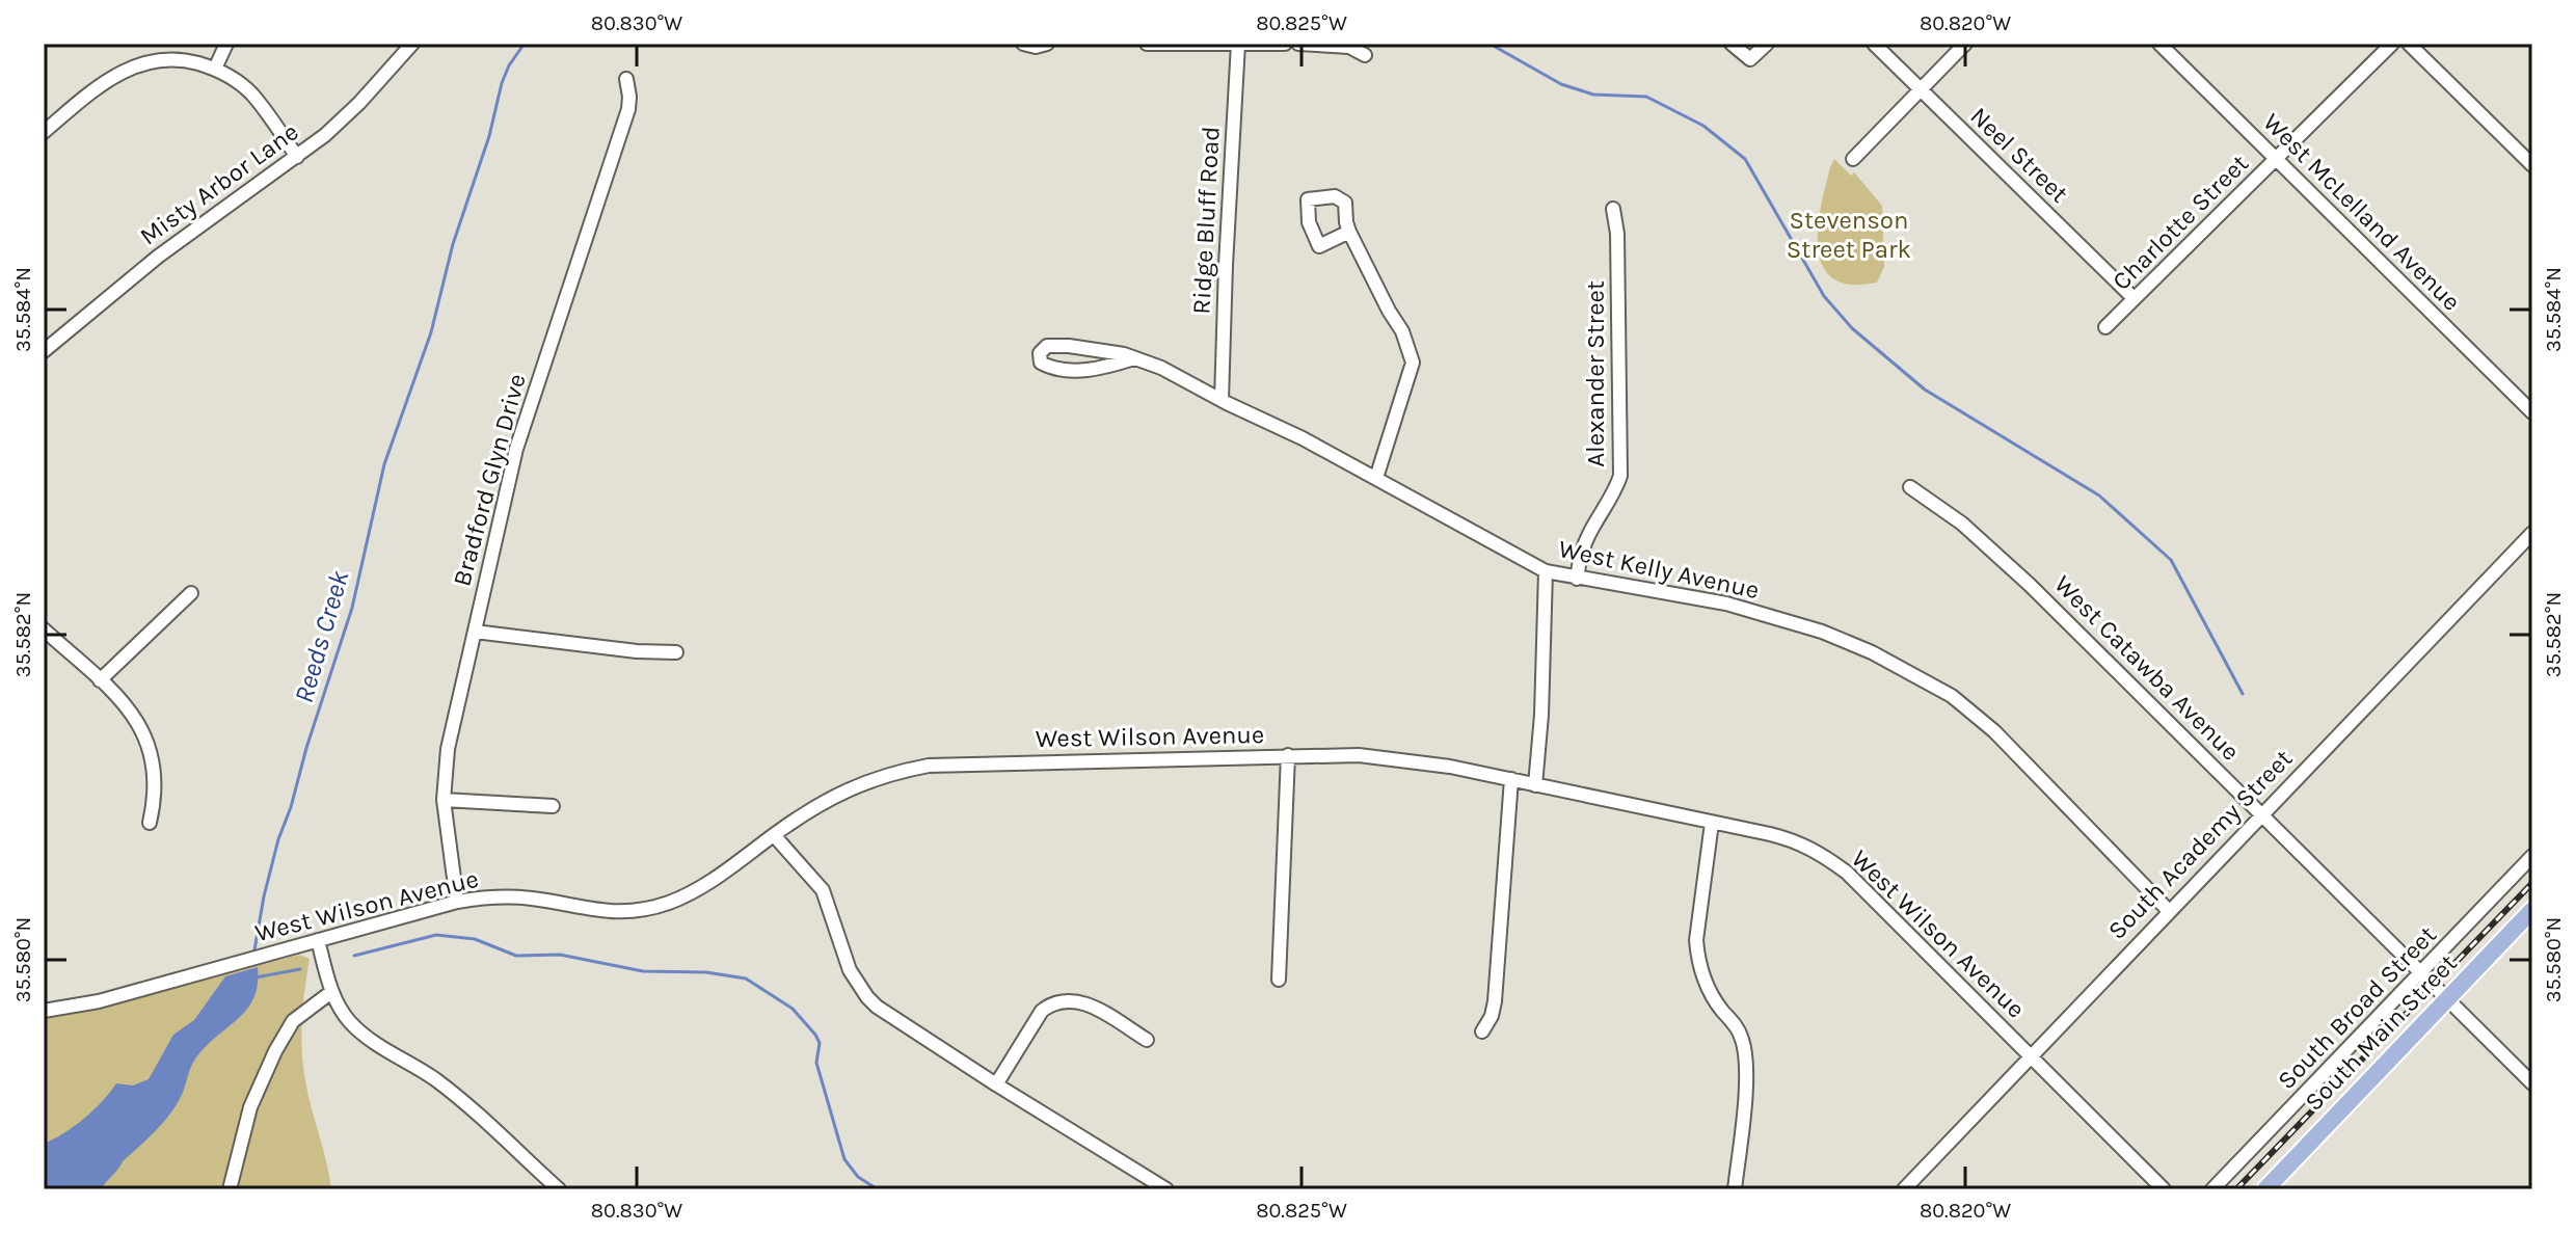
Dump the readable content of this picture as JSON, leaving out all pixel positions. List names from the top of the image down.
{
  "streets": {
    "main road": ["South Main Street"],
    "street": [
      "Neel Street",
      "Misty Arbor Lane",
      "West McLelland Avenue",
      "Ridge Bluff Road",
      "Charlotte Street",
      "Alexander Street",
      "Bradford Glyn Drive",
      "West Kelly Avenue",
      "West Catawba Avenue",
      "West Wilson Avenue",
      "South Academy Street",
      "South Broad Street"
    ]
  },
  "crossings": [
    ["Neel Street", "Charlotte Street"],
    ["West McLelland Avenue", "Charlotte Street"],
    ["Ridge Bluff Road", "West Kelly Avenue"],
    ["Alexander Street", "West Kelly Avenue"],
    ["Bradford Glyn Drive", "West Wilson Avenue"],
    ["West Kelly Avenue", "South Academy Street"],
    ["West Catawba Avenue", "South Academy Street"],
    ["West Catawba Avenue", "South Broad Street"],
    ["West Catawba Avenue", "South Main Street"],
    ["West Wilson Avenue", "South Academy Street"]
  ],
  "water": ["Reeds Creek"],
  "parks": ["Stevenson Street Park"],
  "coordinates": [
    "80.830°W",
    "80.825°W",
    "80.820°W",
    "35.584°N",
    "35.582°N",
    "35.580°N"
  ]
}
